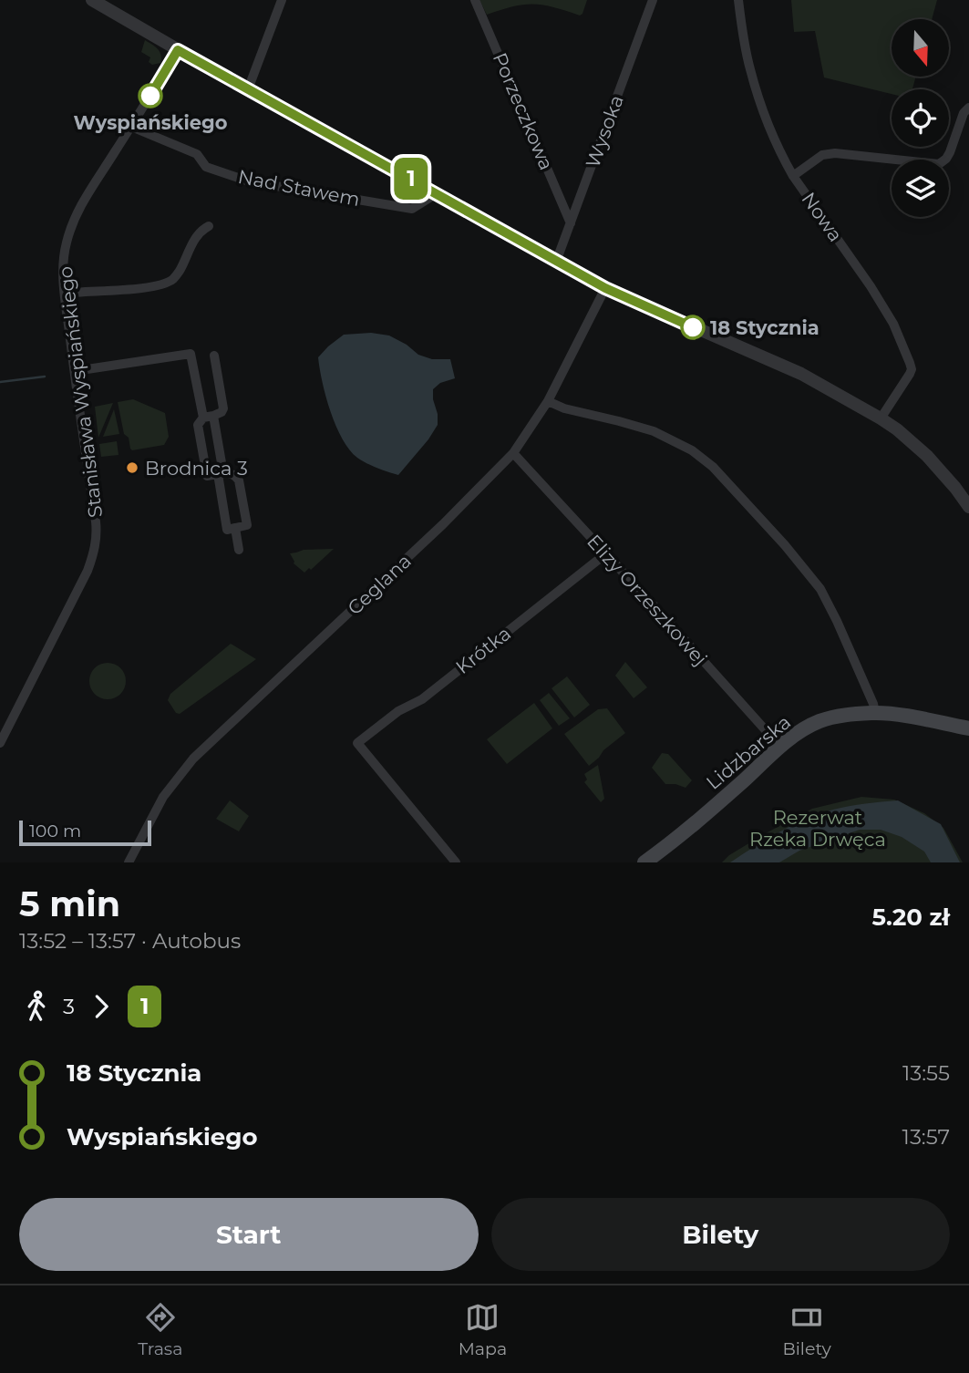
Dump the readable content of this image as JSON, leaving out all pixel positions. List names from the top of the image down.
{
  "streets": {
    "main road": ["Lidzbarska"],
    "street": [
      "Porzeczkowa",
      "Wysoka",
      "Nad Stawem",
      "Nowa",
      "Stanisława Wyspiańskiego",
      "Ceglana",
      "Elizy Orzeszkowej",
      "Krótka"
    ]
  },
  "crossings": [
    ["Porzeczkowa", "Wysoka"],
    ["Nad Stawem", "Stanisława Wyspiańskiego"],
    ["Ceglana", "Elizy Orzeszkowej"],
    ["Elizy Orzeszkowej", "Krótka"],
    ["Elizy Orzeszkowej", "Lidzbarska"]
  ],
  "parks": ["Rezerwat Rzeka Drwęca"],
  "places": ["Wyspiańskiego", "18 Stycznia", "Brodnica 3"],
  "lines": ["bus line 1"],
  "scale_bar": "100 m",
  "north": "bottom",
  "page": {
    "on_map": "1",
    "scale": "100 m",
    "heading": ["5 min", "13:52 – 13:57 · Autobus", "5.20 zł"],
    "legs": ["3", "1"],
    "list": [
      {
        "name": "18 Stycznia",
        "value": "13:55"
      },
      {
        "name": "Wyspiańskiego",
        "value": "13:57"
      }
    ],
    "buttons": ["Start", "Bilety"],
    "tabs": ["Trasa", "Mapa", "Bilety"]
  }
}
